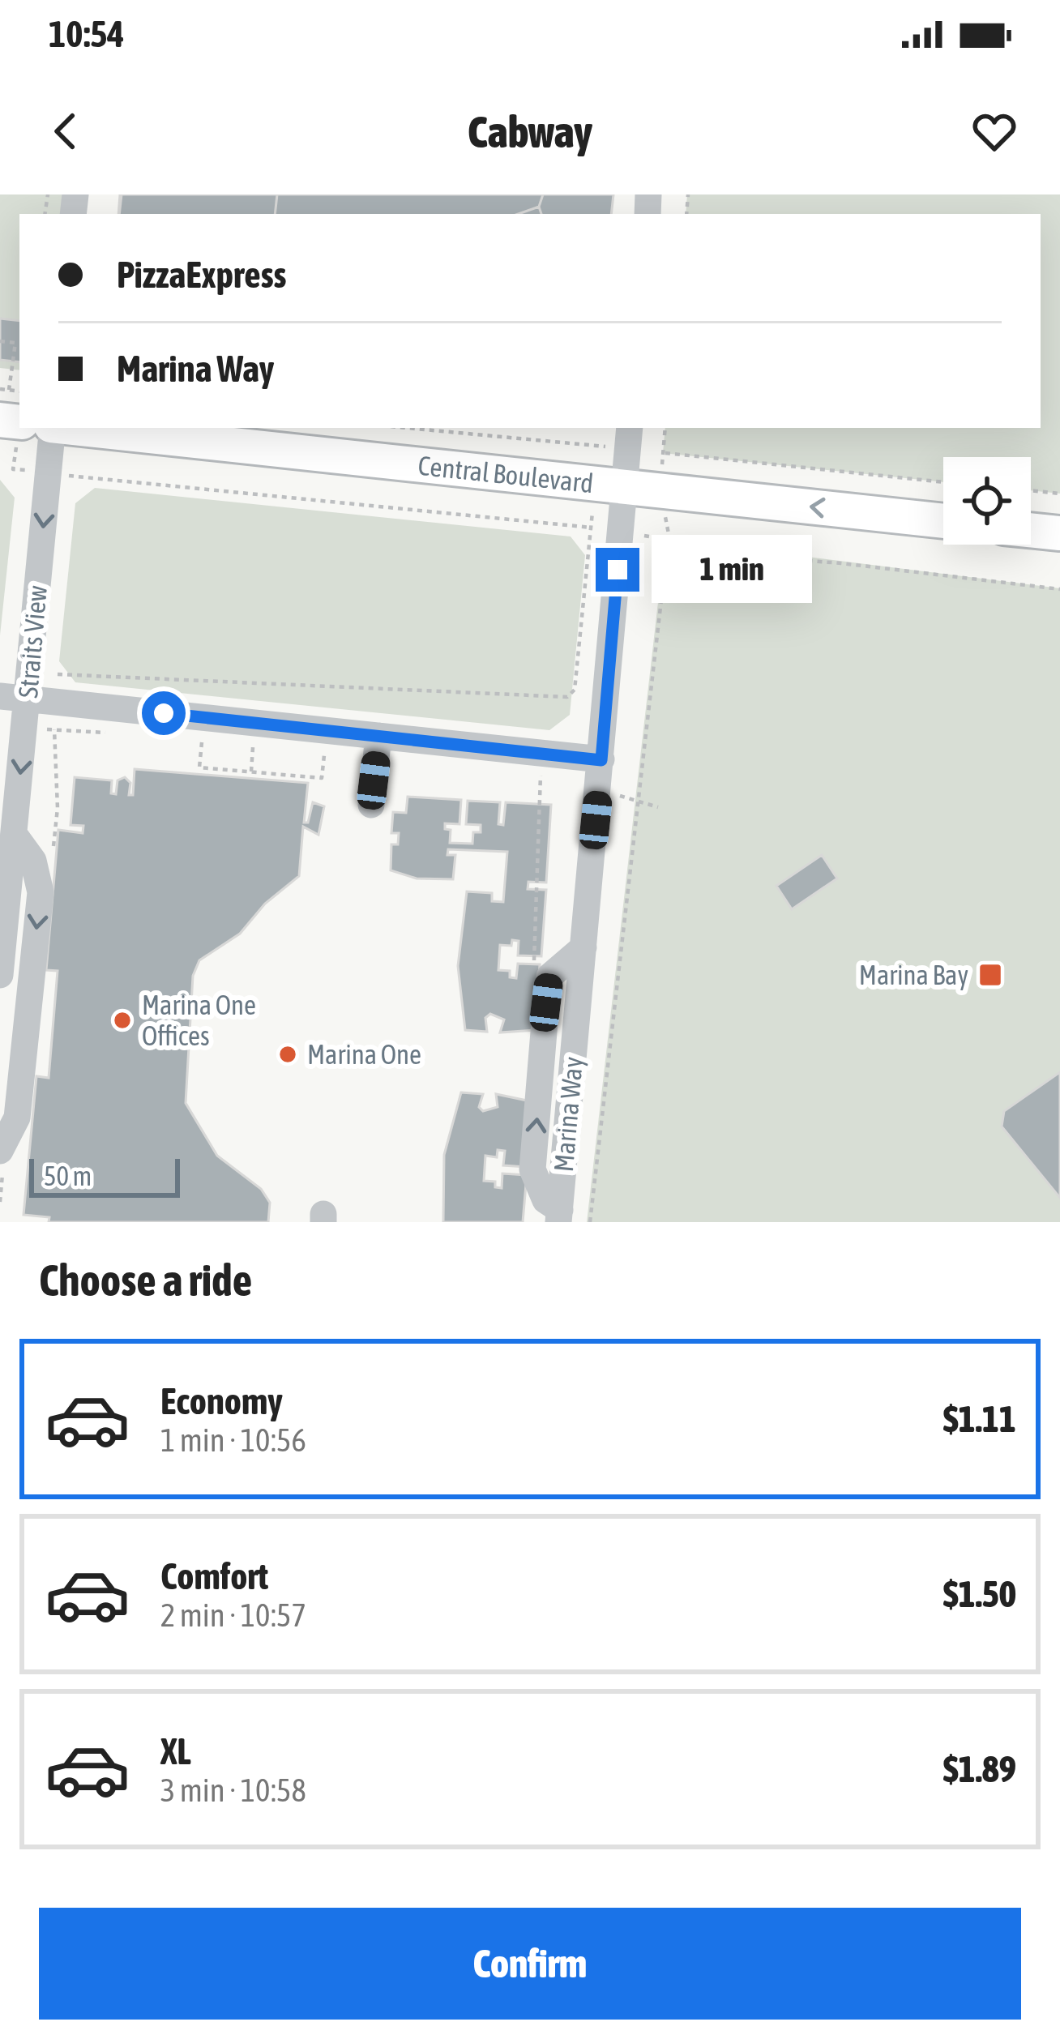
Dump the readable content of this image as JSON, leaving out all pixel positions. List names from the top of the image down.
{
  "streets": {
    "main road": ["Central Boulevard"],
    "street": ["Straits View", "Marina Way"]
  },
  "crossings": [
    ["Central Boulevard", "Marina Way"]
  ],
  "one_way": ["Central Boulevard", "Straits View", "Marina Way"],
  "places": {
    "transit": ["Marina Bay"],
    "other": ["Marina One Offices", "Marina One"]
  },
  "scale_bar": "50 m",
  "page": {
    "status": "10:54",
    "header": "Cabway",
    "banner": ["PizzaExpress", "Marina Way"],
    "bubble": "1 min",
    "scale": "50 m",
    "heading": "Choose a ride",
    "list": [
      {
        "name": "Economy",
        "note": "1 min · 10:56",
        "value": "$1.11"
      },
      {
        "name": "Comfort",
        "note": "2 min · 10:57",
        "value": "$1.50"
      },
      {
        "name": "XL",
        "note": "3 min · 10:58",
        "value": "$1.89"
      }
    ],
    "buttons": "Confirm"
  }
}
